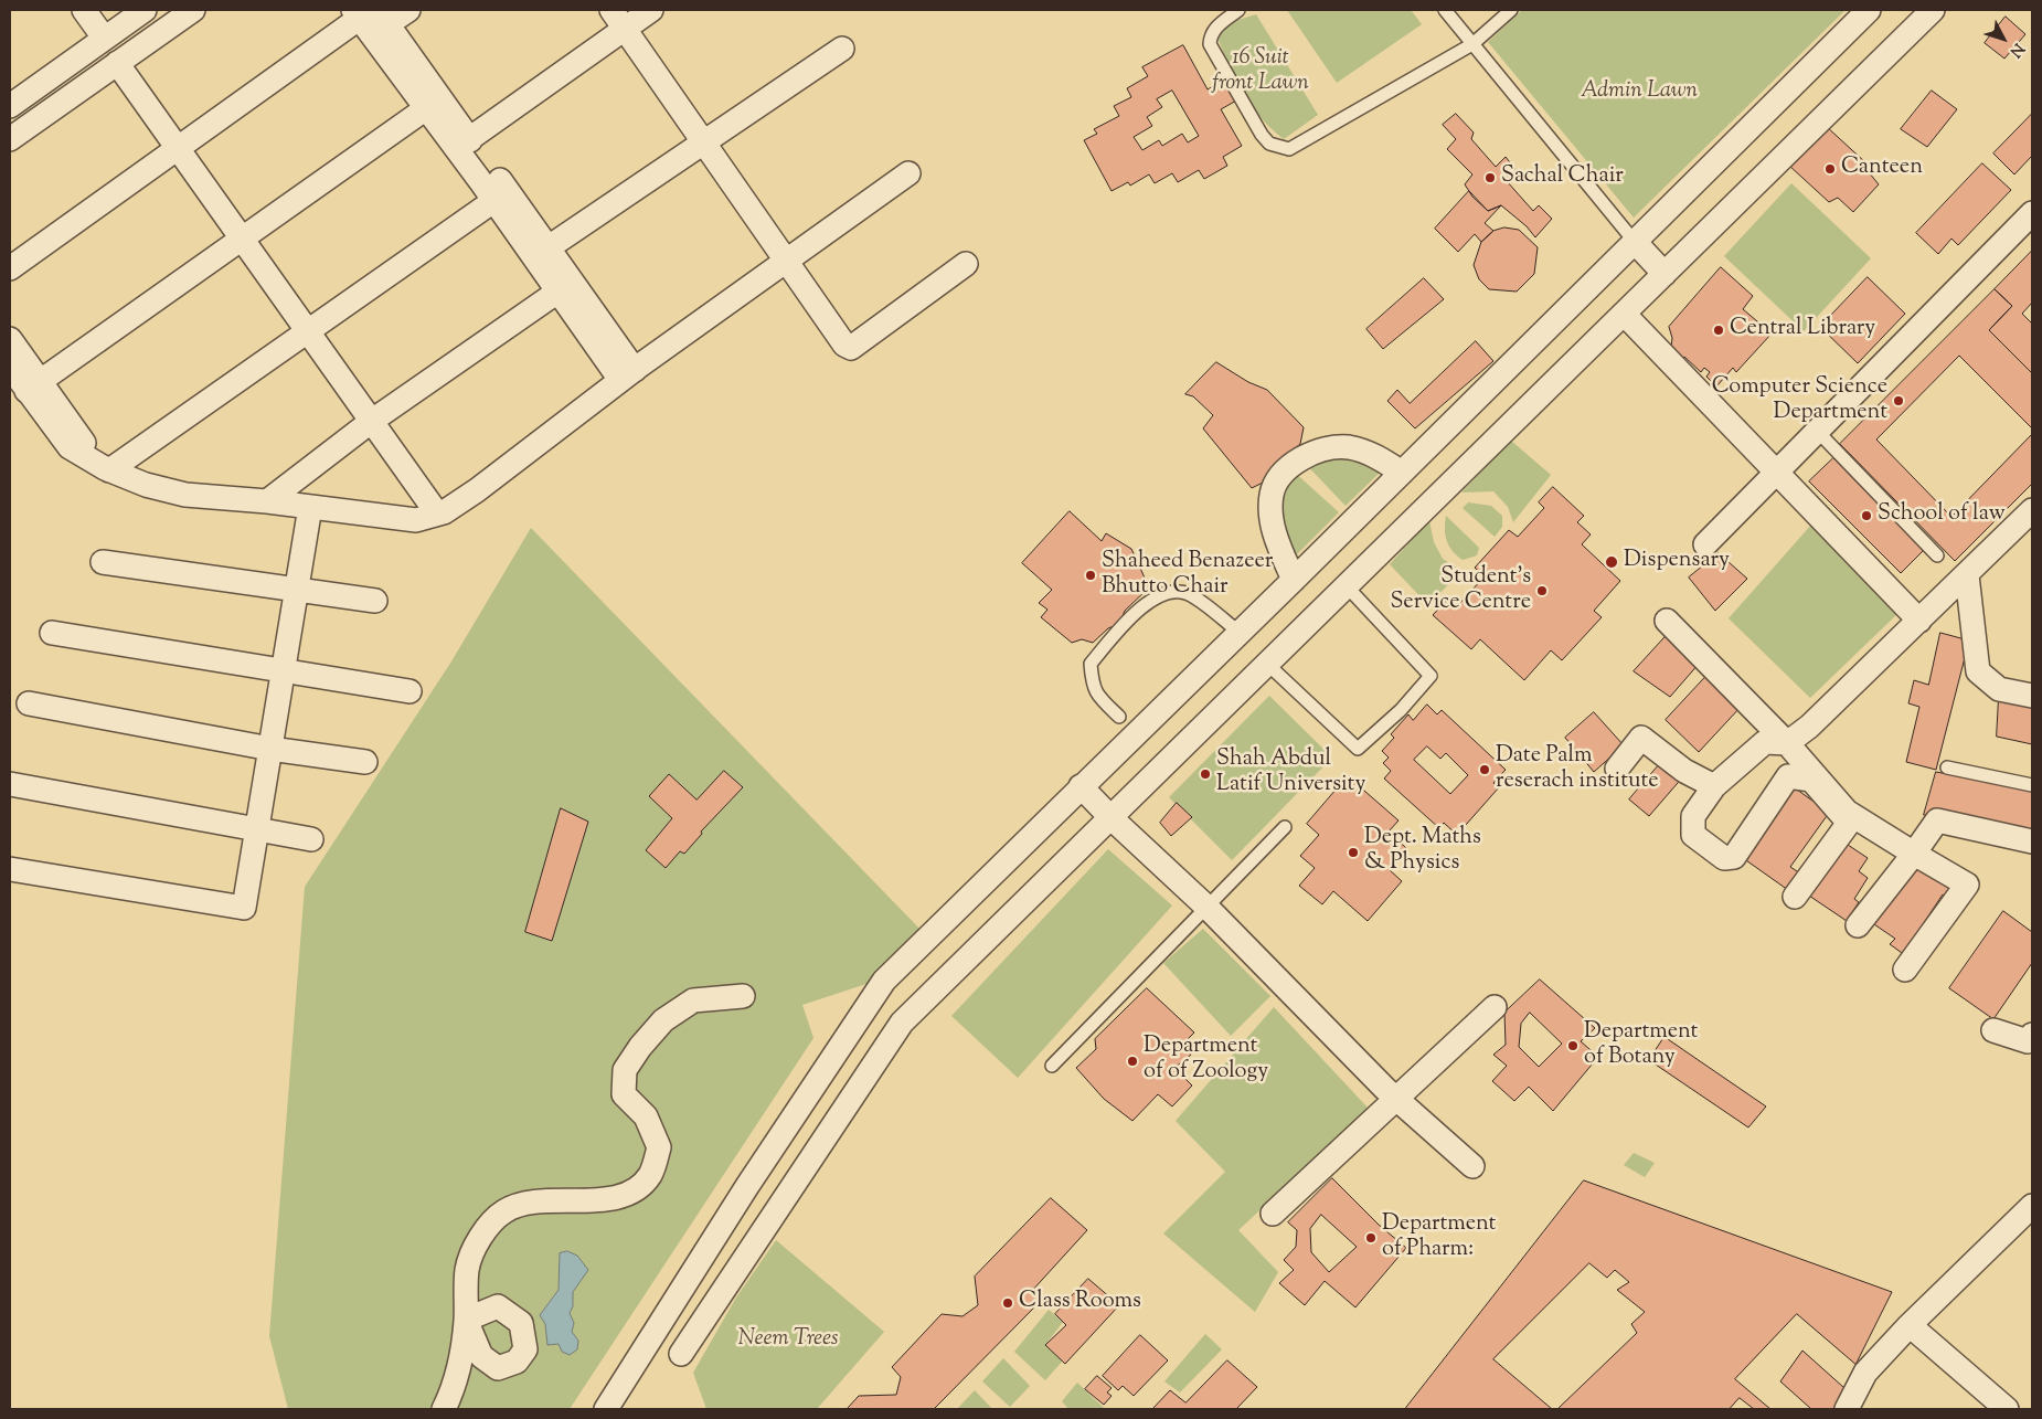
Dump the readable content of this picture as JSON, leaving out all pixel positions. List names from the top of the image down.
{
  "parks": ["16 Suit front Lawn", "Admin Lawn", "Neem Trees"],
  "places": [
    "Canteen",
    "Sachal Chair",
    "Central Library",
    "Computer Science Department",
    "School of law",
    "Dispensary",
    "Shaheed Benazeer Bhutto Chair",
    "Student's Service Centre",
    "Date Palm reserach institute",
    "Shah Abdul Latif University",
    "Dept. Maths & Physics",
    "Department of Botany",
    "Department of of Zoology",
    "Department of Pharm:",
    "Class Rooms"
  ],
  "north": "bottom right"
}
